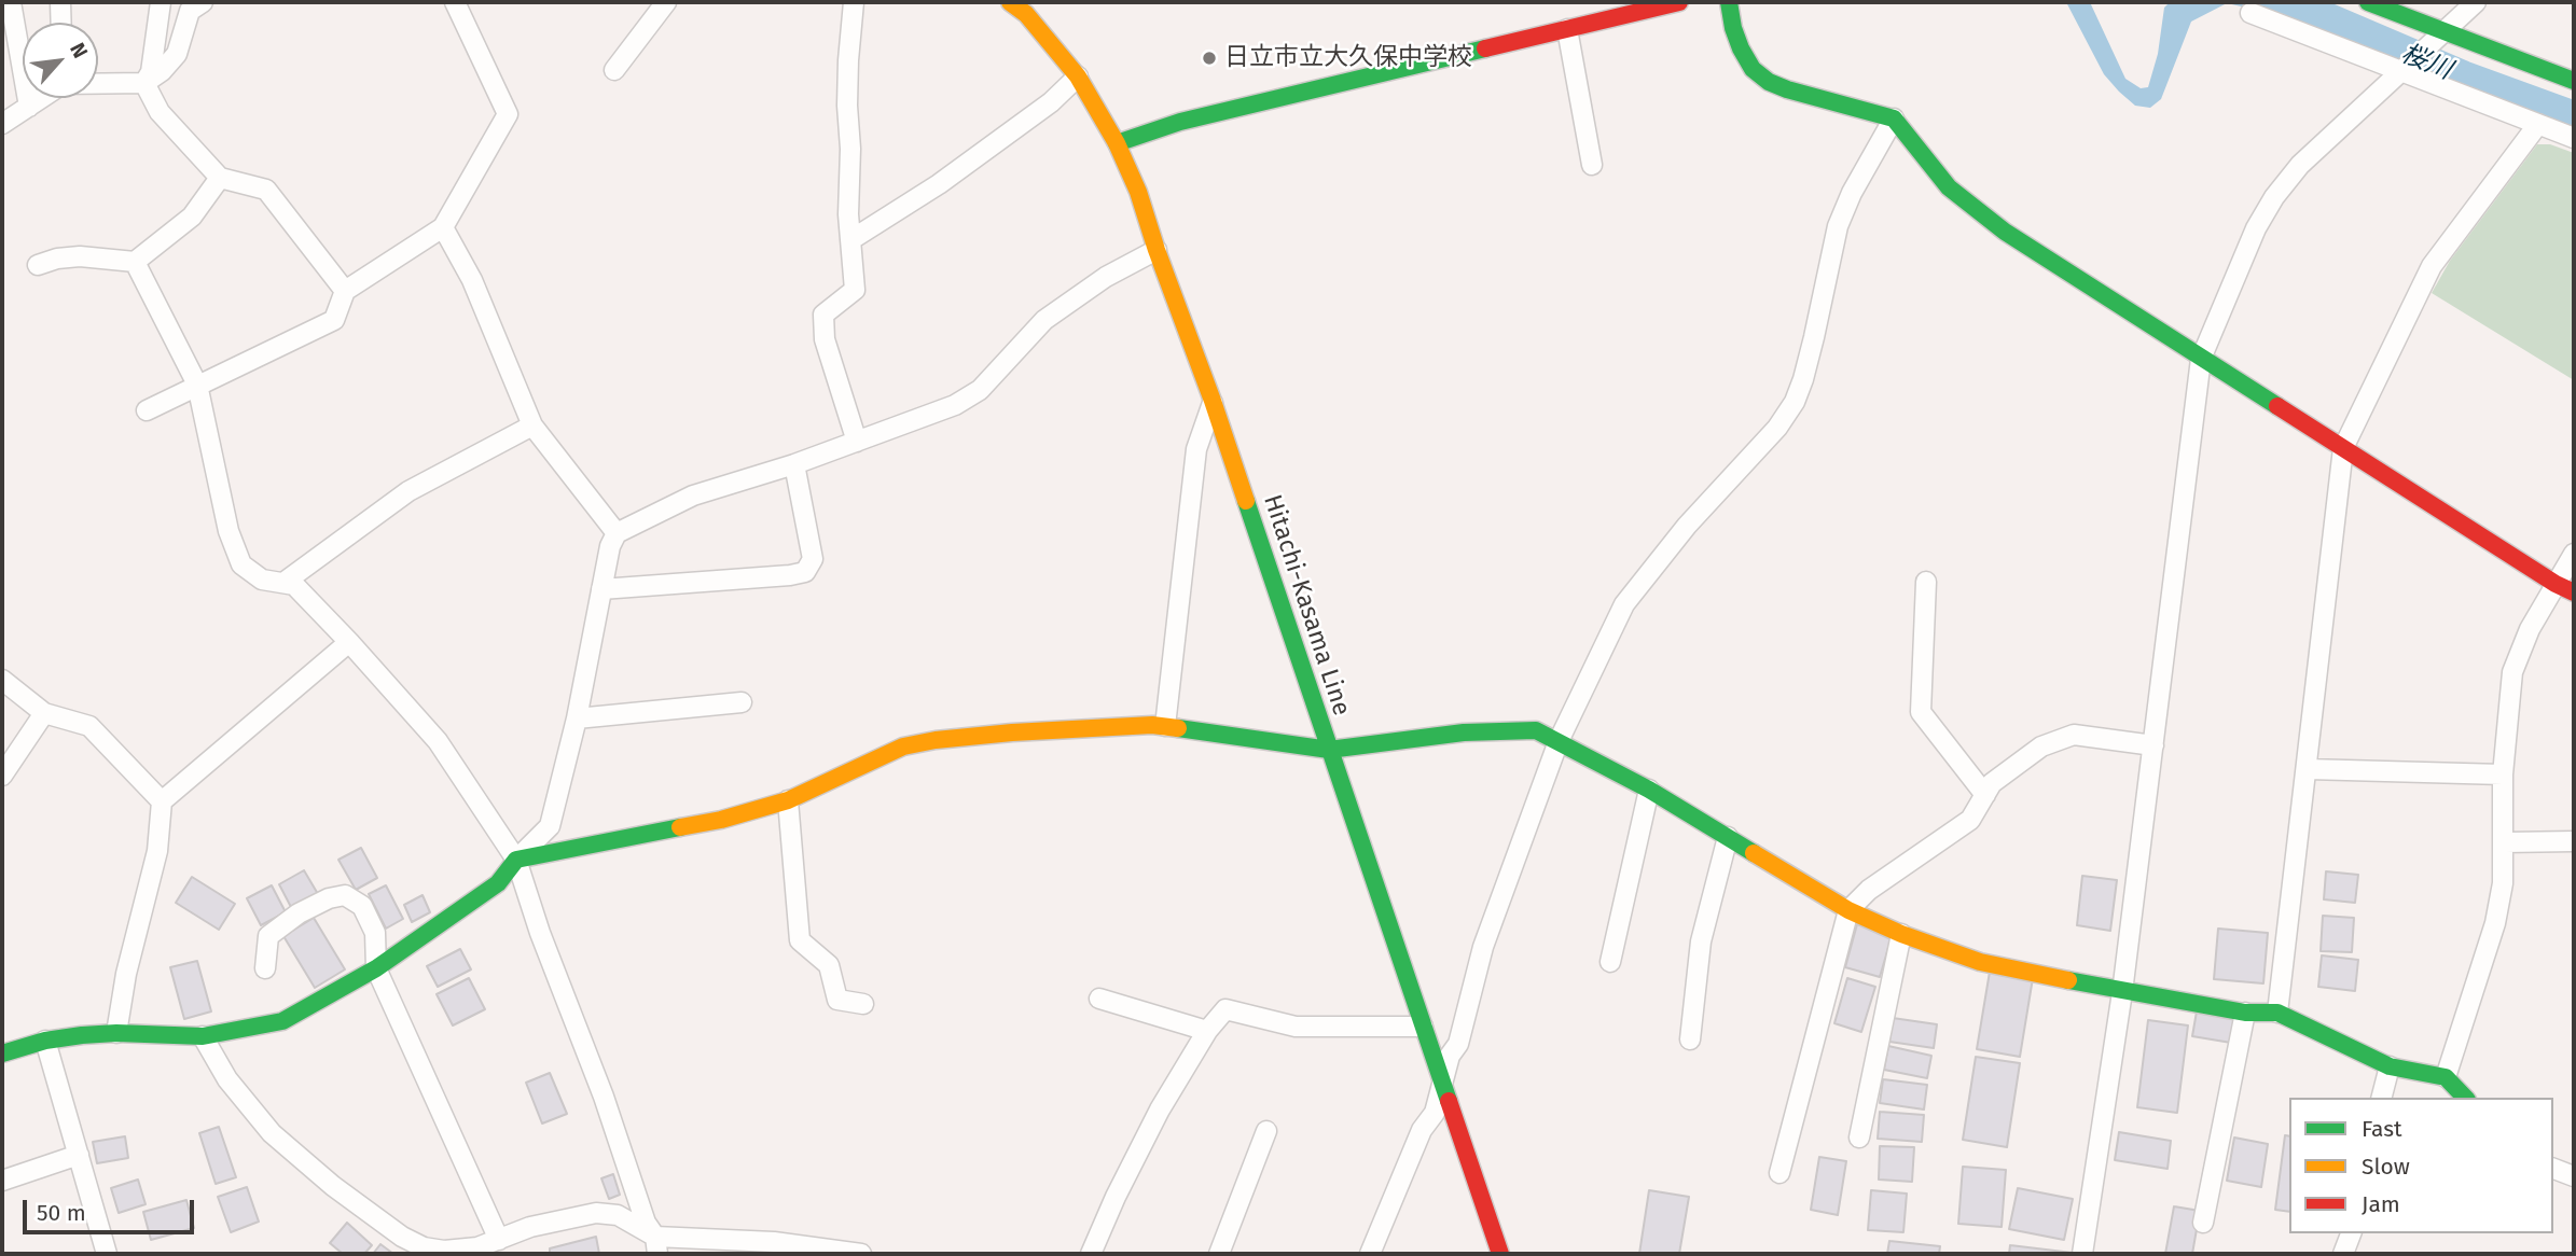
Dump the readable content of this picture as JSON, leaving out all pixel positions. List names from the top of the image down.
{
  "streets": {
    "street": ["Hitachi-Kasama Line"]
  },
  "water": ["桜川"],
  "places": ["日立市立大久保中学校"],
  "legend": ["Fast", "Slow", "Jam"],
  "scale_bar": "50 m",
  "north": "top right"
}
